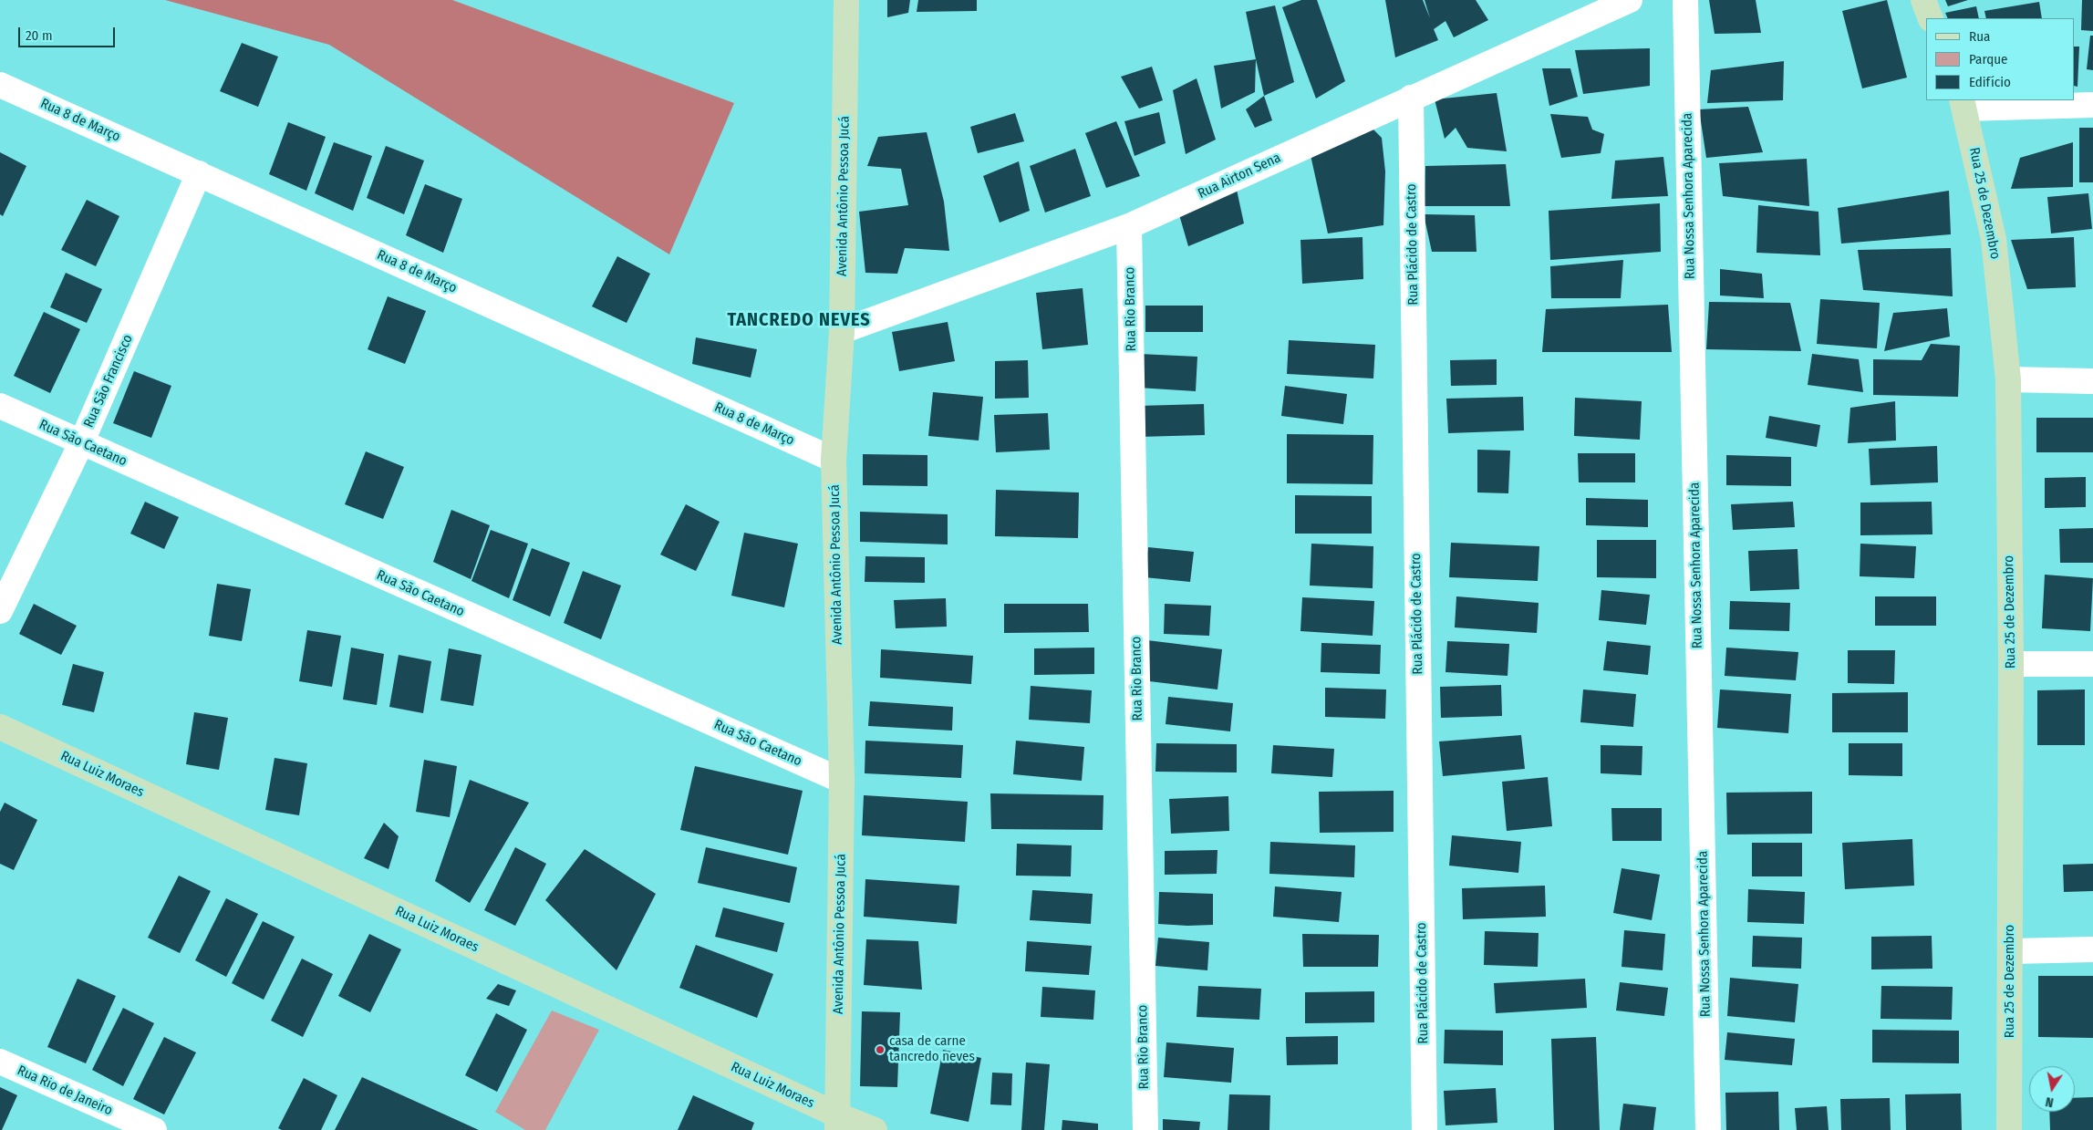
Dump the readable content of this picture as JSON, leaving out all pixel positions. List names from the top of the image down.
{
  "streets": {
    "street": [
      "Rua 8 de Março",
      "Rua Airton Sena",
      "Avenida Antônio Pessoa Jucá",
      "Rua Nossa Senhora Aparecida",
      "Rua 25 de Dezembro",
      "Rua Plácido de Castro",
      "Rua Rio Branco",
      "Rua São Francisco",
      "Rua São Caetano",
      "Rua Luiz Moraes",
      "Rua Rio de Janeiro"
    ]
  },
  "crossings": [
    ["Rua 8 de Março", "Avenida Antônio Pessoa Jucá"],
    ["Rua 8 de Março", "Rua São Francisco"],
    ["Rua Airton Sena", "Avenida Antônio Pessoa Jucá"],
    ["Rua Airton Sena", "Rua Plácido de Castro"],
    ["Rua Airton Sena", "Rua Rio Branco"],
    ["Avenida Antônio Pessoa Jucá", "Rua São Caetano"],
    ["Avenida Antônio Pessoa Jucá", "Rua Luiz Moraes"],
    ["Rua São Francisco", "Rua São Caetano"]
  ],
  "districts": ["TANCREDO NEVES"],
  "places": ["casa de carne tancredo neves"],
  "legend": ["Rua", "Parque", "Edifício"],
  "scale_bar": "20 m",
  "north": "bottom"
}
